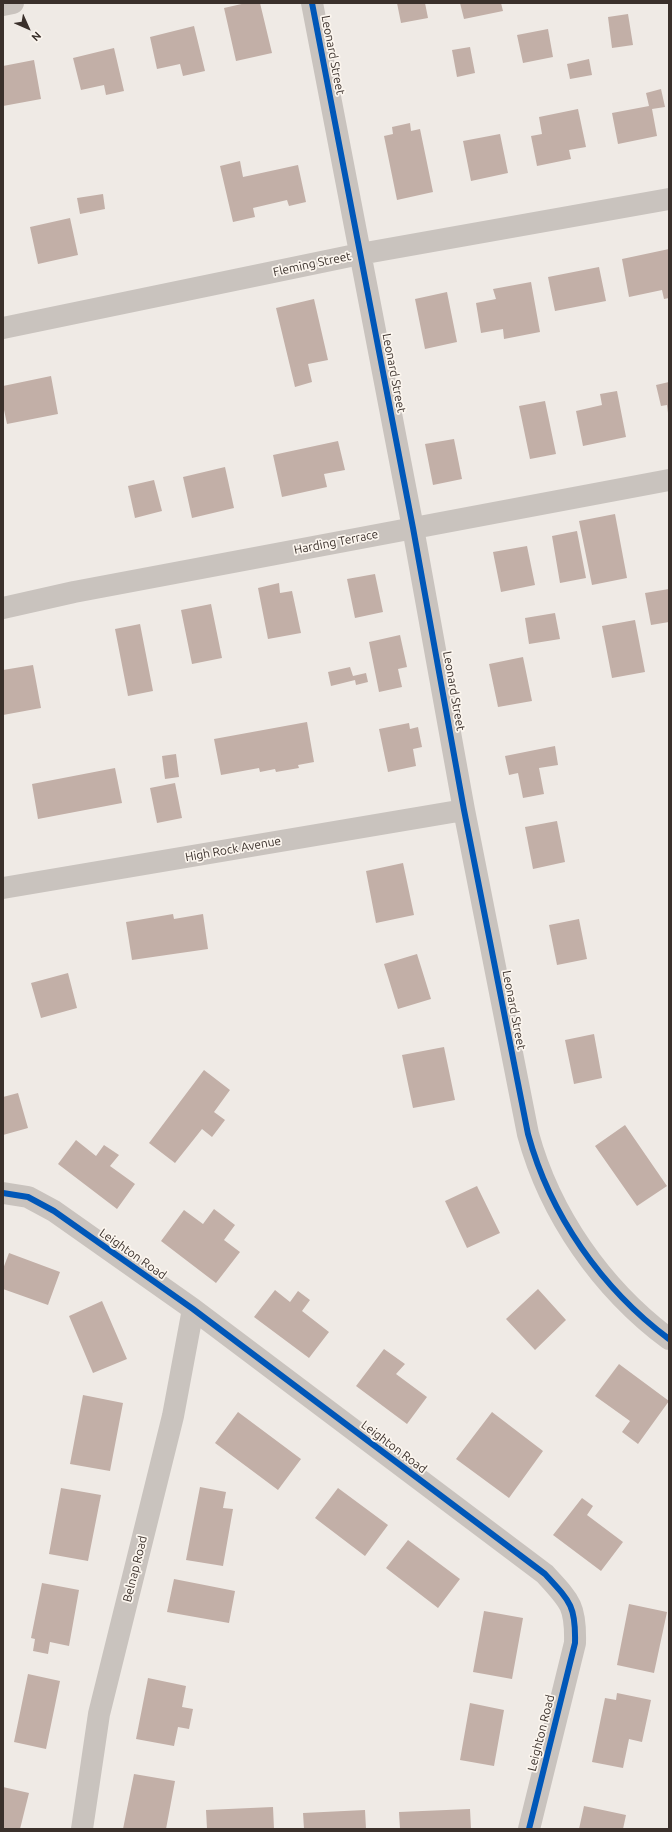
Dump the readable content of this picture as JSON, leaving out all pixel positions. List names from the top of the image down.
{
  "streets": {
    "street": [
      "Leonard Street",
      "Fleming Street",
      "Harding Terrace",
      "High Rock Avenue",
      "Leighton Road",
      "Belnap Road"
    ]
  },
  "crossings": [
    ["Leonard Street", "Fleming Street"],
    ["Leonard Street", "Harding Terrace"],
    ["Leonard Street", "High Rock Avenue"],
    ["Leighton Road", "Belnap Road"]
  ],
  "north": "bottom right"
}
